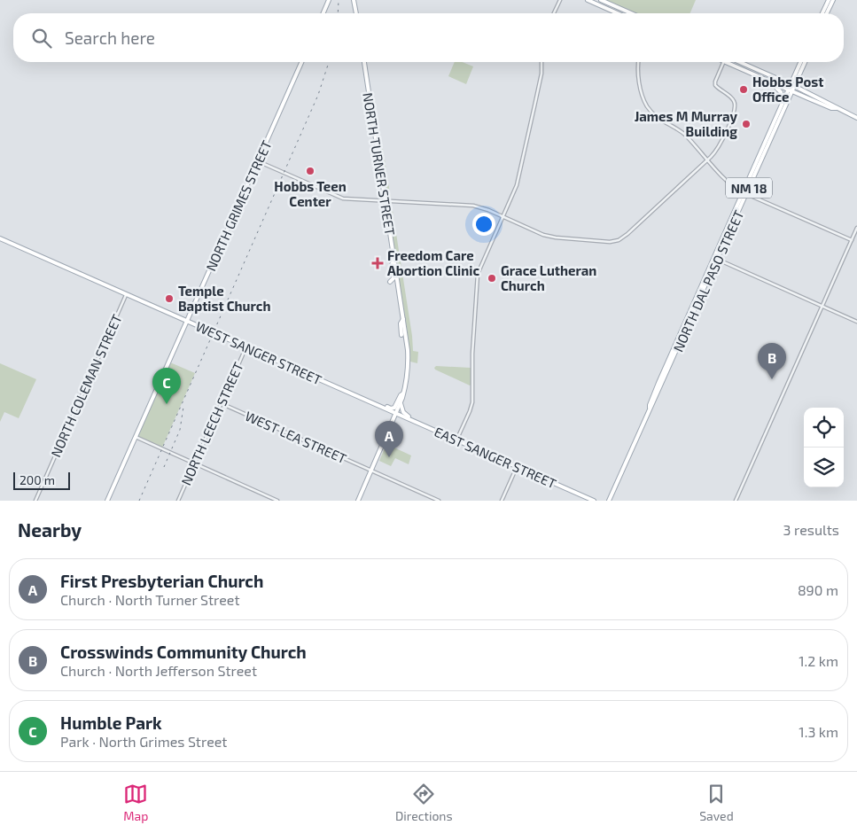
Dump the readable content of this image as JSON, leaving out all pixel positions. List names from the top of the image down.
{
  "streets": {
    "main road": [
      "NORTH TURNER STREET",
      "NM 18",
      "NORTH GRIMES STREET",
      "NORTH DAL PASO STREET",
      "WEST SANGER STREET",
      "EAST SANGER STREET"
    ],
    "street": ["NORTH COLEMAN STREET", "NORTH LEECH STREET", "WEST LEA STREET"]
  },
  "crossings": [
    ["NORTH TURNER STREET", "WEST SANGER STREET"],
    ["NORTH TURNER STREET", "WEST LEA STREET"],
    ["NORTH TURNER STREET", "EAST SANGER STREET"],
    ["NORTH GRIMES STREET", "WEST SANGER STREET"],
    ["WEST SANGER STREET", "NORTH COLEMAN STREET"],
    ["WEST SANGER STREET", "NORTH LEECH STREET"],
    ["WEST SANGER STREET", "EAST SANGER STREET"],
    ["NORTH LEECH STREET", "WEST LEA STREET"]
  ],
  "places": {
    "other": [
      "Hobbs Post Office",
      "James M Murray Building",
      "Hobbs Teen Center",
      "Grace Lutheran Church",
      "Temple Baptist Church"
    ],
    "health": ["Freedom Care Abortion Clinic"]
  },
  "scale_bar": "200 m",
  "page": {
    "search": "Search here",
    "pins": ["B", "C", "A"],
    "scale": "200 m",
    "heading": ["Nearby", "3 results"],
    "list": [
      {
        "mark": "A",
        "name": "First Presbyterian Church",
        "note": "Church · North Turner Street",
        "value": "890 m"
      },
      {
        "mark": "B",
        "name": "Crosswinds Community Church",
        "note": "Church · North Jefferson Street",
        "value": "1.2 km"
      },
      {
        "mark": "C",
        "name": "Humble Park",
        "note": "Park · North Grimes Street",
        "value": "1.3 km"
      }
    ],
    "nav": ["Map", "Directions", "Saved"]
  }
}
